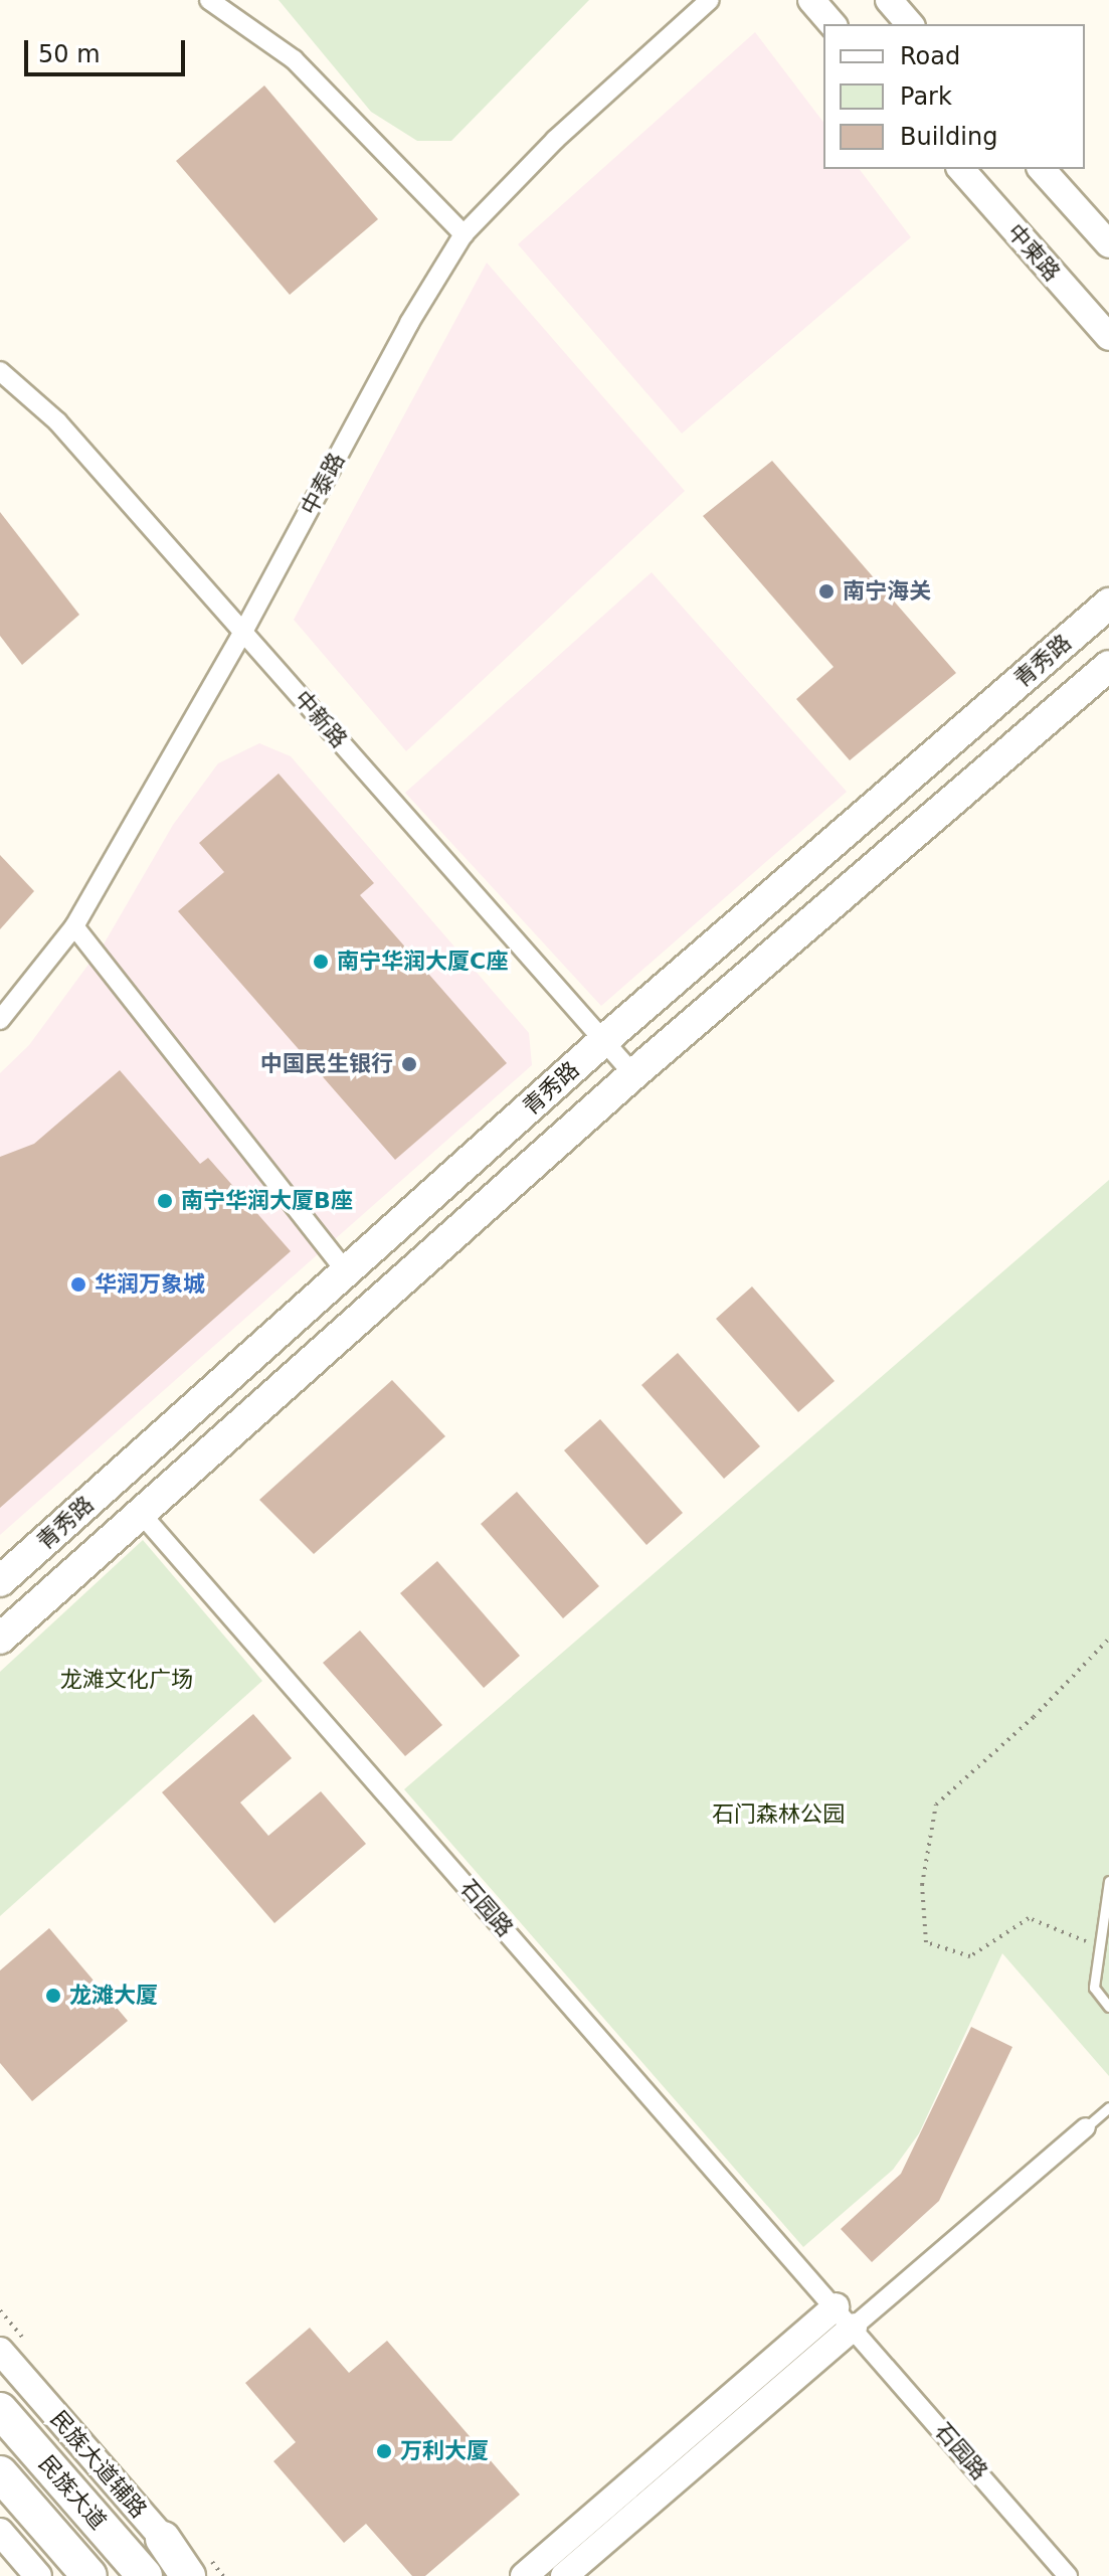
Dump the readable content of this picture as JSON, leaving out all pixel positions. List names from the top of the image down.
{
  "streets": {
    "highway": ["民族大道"],
    "main road": ["青秀路"],
    "street": [
      "中柬路",
      "中泰路",
      "中新路",
      "石园路",
      "民族大道辅路"
    ]
  },
  "crossings": [
    ["中泰路", "中新路"],
    ["青秀路", "中新路"],
    ["青秀路", "石园路"]
  ],
  "parks": ["龙滩文化广场", "石门森林公园"],
  "places": [
    "南宁海关",
    "南宁华润大厦C座",
    "中国民生银行",
    "南宁华润大厦B座",
    "华润万象城",
    "龙滩大厦",
    "万利大厦"
  ],
  "legend": ["Road", "Park", "Building"],
  "scale_bar": "50 m"
}
